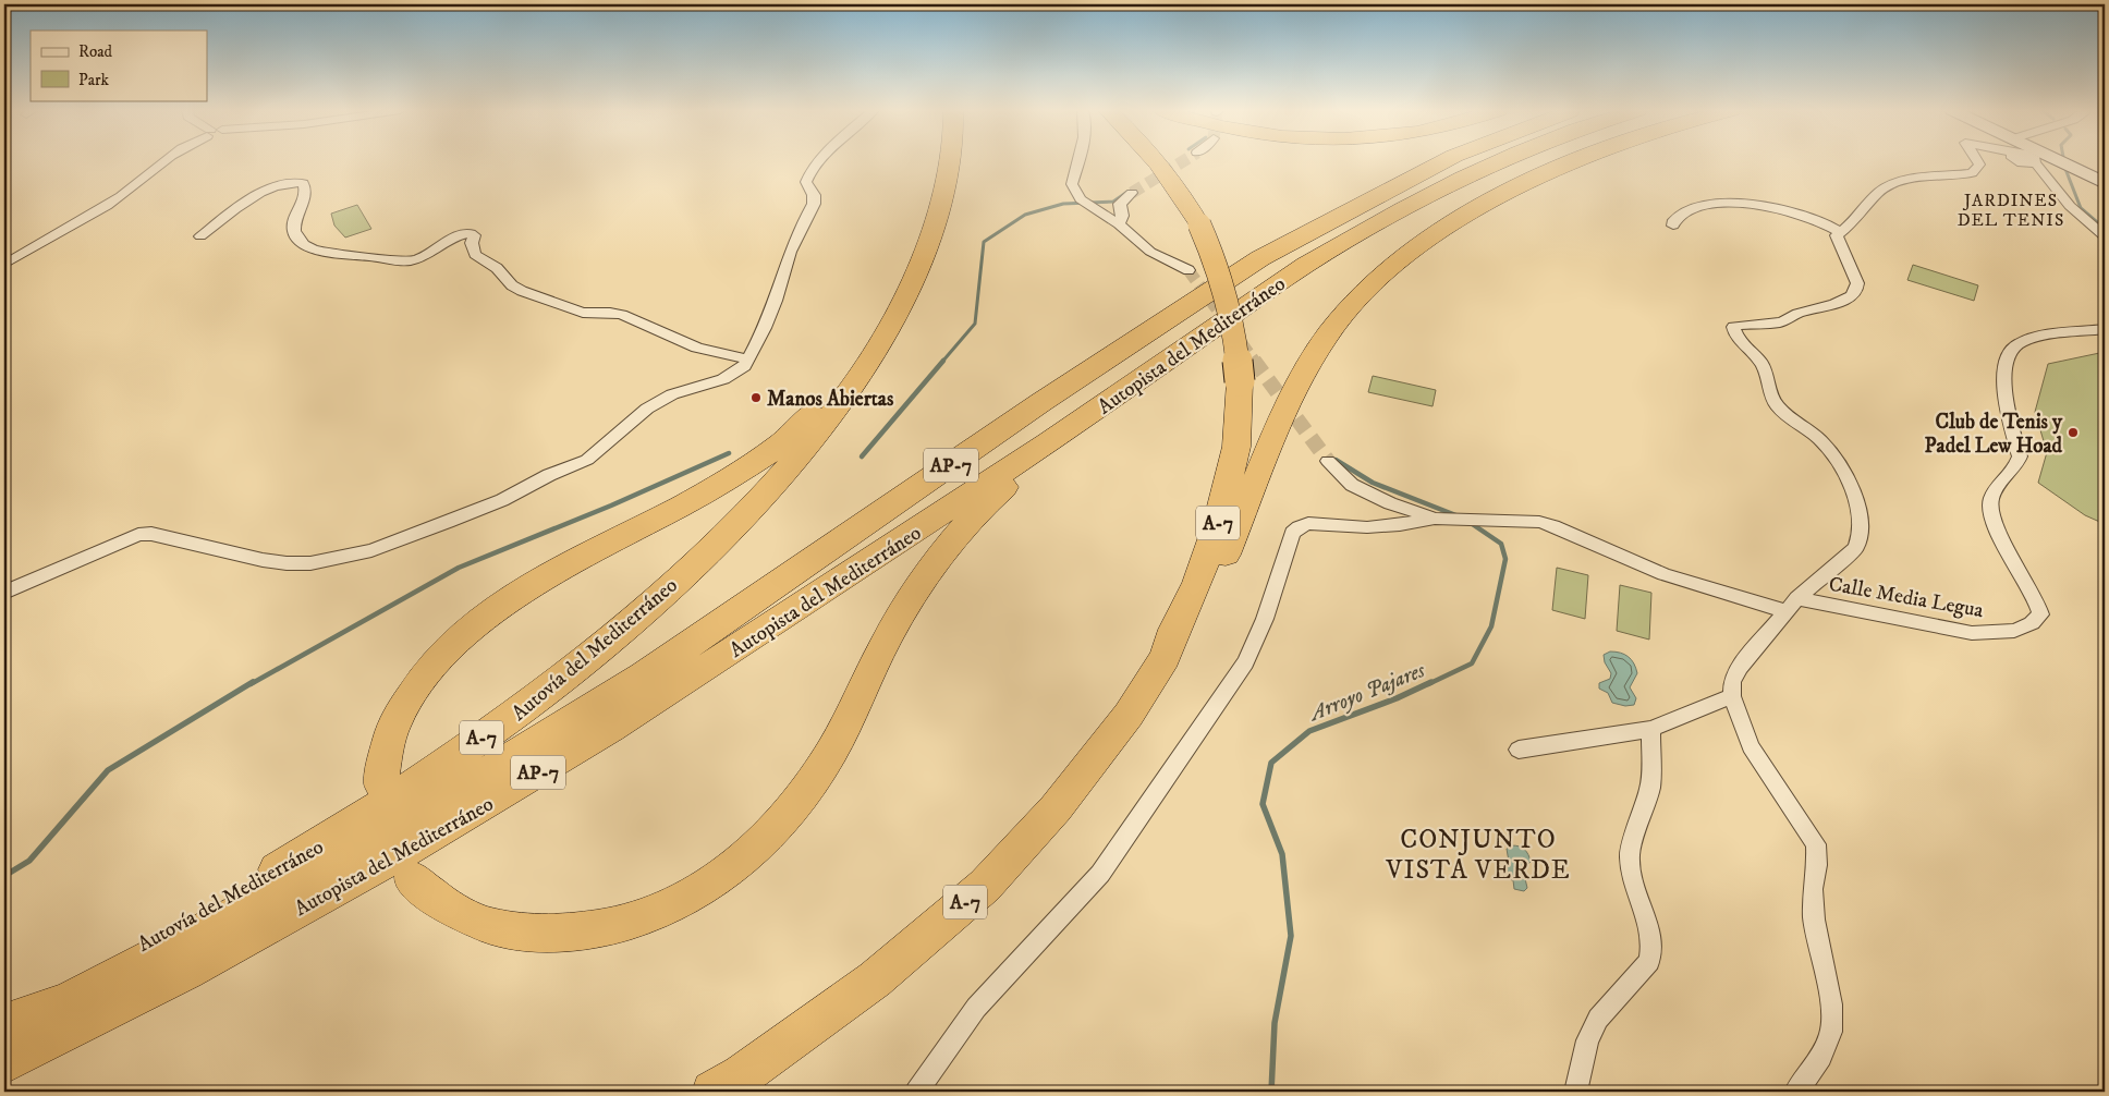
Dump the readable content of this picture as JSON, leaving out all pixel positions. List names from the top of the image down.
{
  "streets": {
    "highway": [
      "Autopista del Mediterráneo",
      "AP-7",
      "A-7",
      "Autovía del Mediterráneo"
    ],
    "street": ["Calle Media Legua"]
  },
  "crossings": [
    ["Autopista del Mediterráneo", "Autovía del Mediterráneo"]
  ],
  "districts": ["JARDINES DEL TENIS", "CONJUNTO VISTA VERDE"],
  "water": ["Arroyo Pajares"],
  "places": ["Manos Abiertas", "Club de Tenis y Padel Lew Hoad"],
  "legend": ["Road", "Park"]
}
